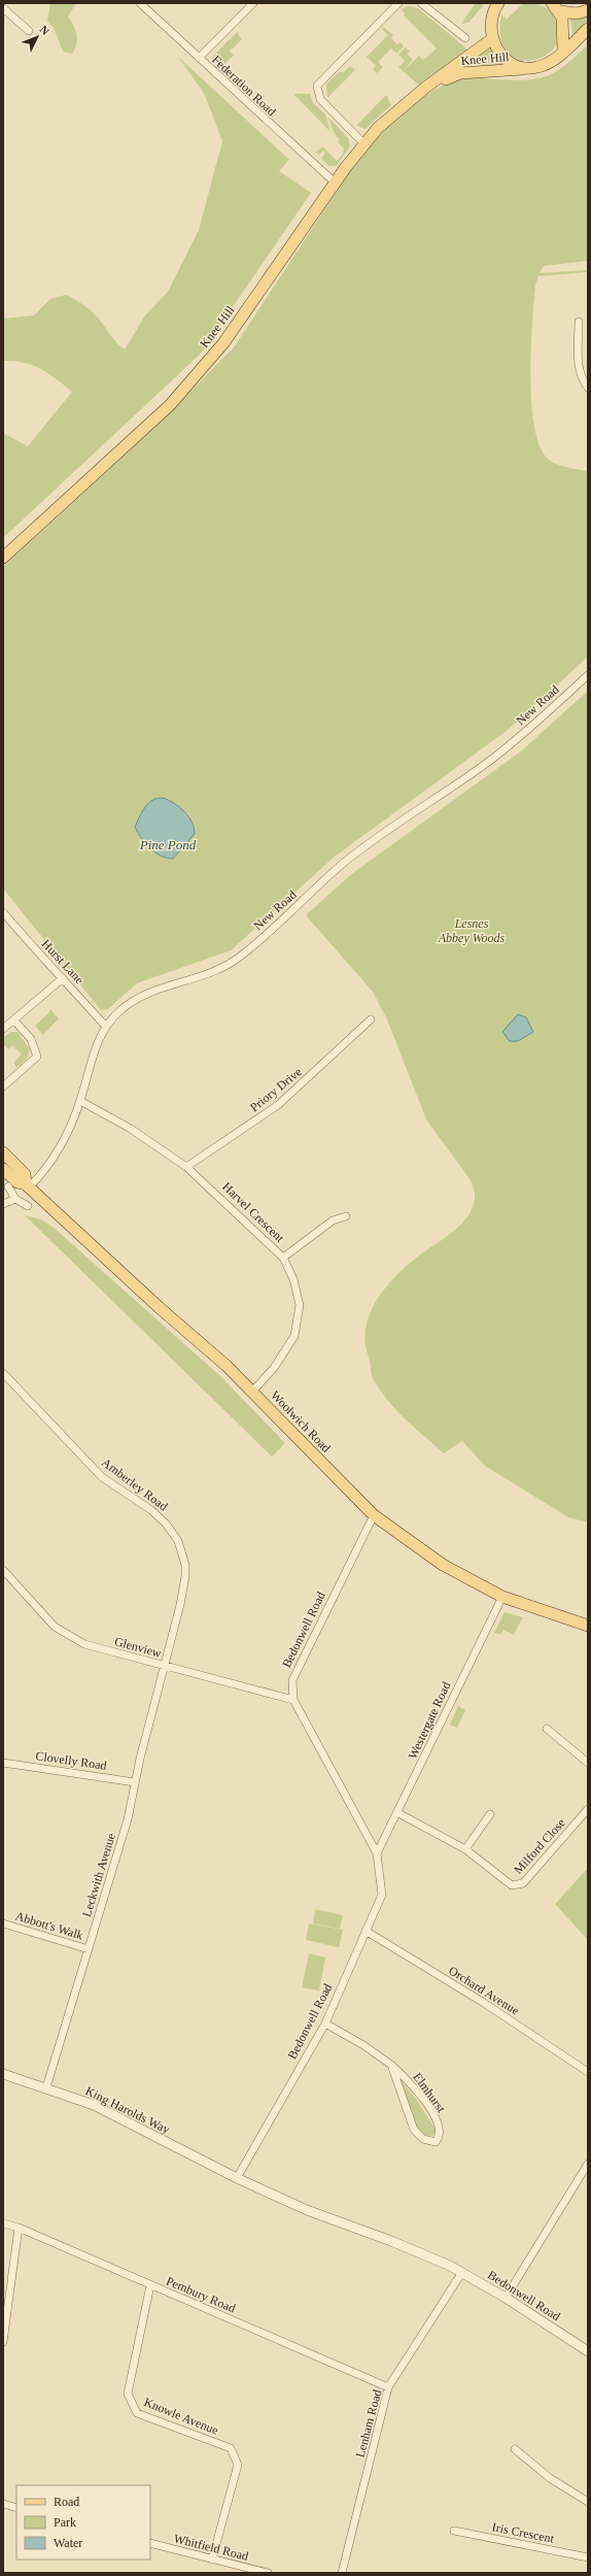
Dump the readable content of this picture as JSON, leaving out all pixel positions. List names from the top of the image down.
{
  "streets": {
    "main road": ["Knee Hill", "Woolwich Road"],
    "street": [
      "Federation Road",
      "New Road",
      "Hurst Lane",
      "Priory Drive",
      "Harvel Crescent",
      "Amberley Road",
      "Bedonwell Road",
      "Glenview",
      "Westergate Road",
      "Clovelly Road",
      "Milford Close",
      "Leckwith Avenue",
      "Abbott's Walk",
      "Orchard Avenue",
      "Elmhurst",
      "King Harolds Way",
      "Pembury Road",
      "Knowle Avenue",
      "Lenham Road",
      "Iris Crescent",
      "Whitfield Road"
    ]
  },
  "crossings": [
    ["Knee Hill", "Federation Road"],
    ["New Road", "Hurst Lane"],
    ["New Road", "Harvel Crescent"],
    ["New Road", "Woolwich Road"],
    ["Priory Drive", "Harvel Crescent"],
    ["Harvel Crescent", "Woolwich Road"],
    ["Woolwich Road", "Bedonwell Road"],
    ["Woolwich Road", "Westergate Road"],
    ["Amberley Road", "Glenview"],
    ["Amberley Road", "Leckwith Avenue"],
    ["Bedonwell Road", "Glenview"],
    ["Bedonwell Road", "Westergate Road"],
    ["Bedonwell Road", "Orchard Avenue"],
    ["Bedonwell Road", "Elmhurst"],
    ["Bedonwell Road", "King Harolds Way"],
    ["Bedonwell Road", "Lenham Road"],
    ["Glenview", "Leckwith Avenue"],
    ["Westergate Road", "Milford Close"],
    ["Clovelly Road", "Leckwith Avenue"],
    ["Leckwith Avenue", "Abbott's Walk"],
    ["Leckwith Avenue", "King Harolds Way"],
    ["Pembury Road", "Knowle Avenue"],
    ["Pembury Road", "Lenham Road"],
    ["Knowle Avenue", "Whitfield Road"]
  ],
  "water": ["Pine Pond"],
  "parks": ["Lesnes Abbey Woods"],
  "legend": ["Road", "Park", "Water"],
  "north": "top right"
}
